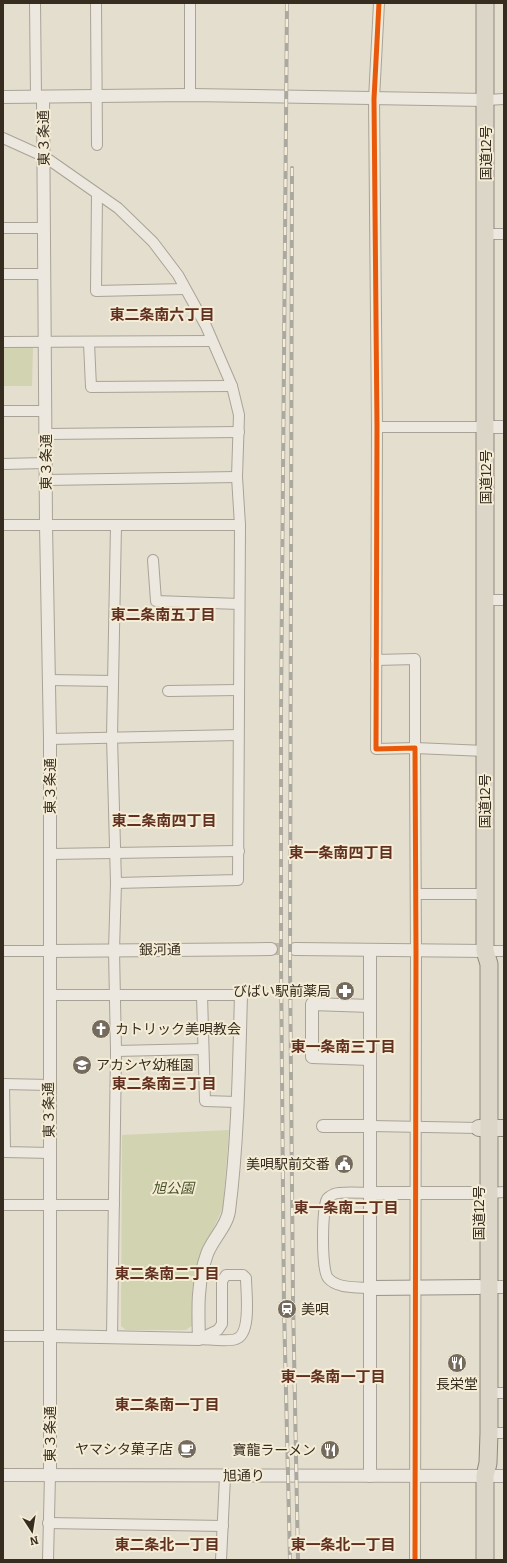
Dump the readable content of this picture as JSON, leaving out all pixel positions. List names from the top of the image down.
{
  "streets": {
    "highway": ["国道12号"],
    "street": ["東３条通", "銀河通", "旭通り"]
  },
  "crossings": [
    ["東３条通", "銀河通"],
    ["東３条通", "旭通り"],
    ["国道12号", "旭通り"]
  ],
  "districts": [
    "東二条南六丁目",
    "東二条南五丁目",
    "東二条南四丁目",
    "東一条南四丁目",
    "東一条南三丁目",
    "東二条南三丁目",
    "東一条南二丁目",
    "東二条南二丁目",
    "東一条南一丁目",
    "東二条南一丁目",
    "東二条北一丁目",
    "東一条北一丁目"
  ],
  "parks": ["旭公園"],
  "places": {
    "pharmacy": ["びばい駅前薬局"],
    "church": ["カトリック美唄教会"],
    "school or university": ["アカシヤ幼稚園"],
    "public building": ["美唄駅前交番"],
    "station": ["美唄"],
    "restaurant": ["長栄堂", "寶龍ラーメン"],
    "cafe": ["ヤマシタ菓子店"]
  },
  "north": "bottom"
}
